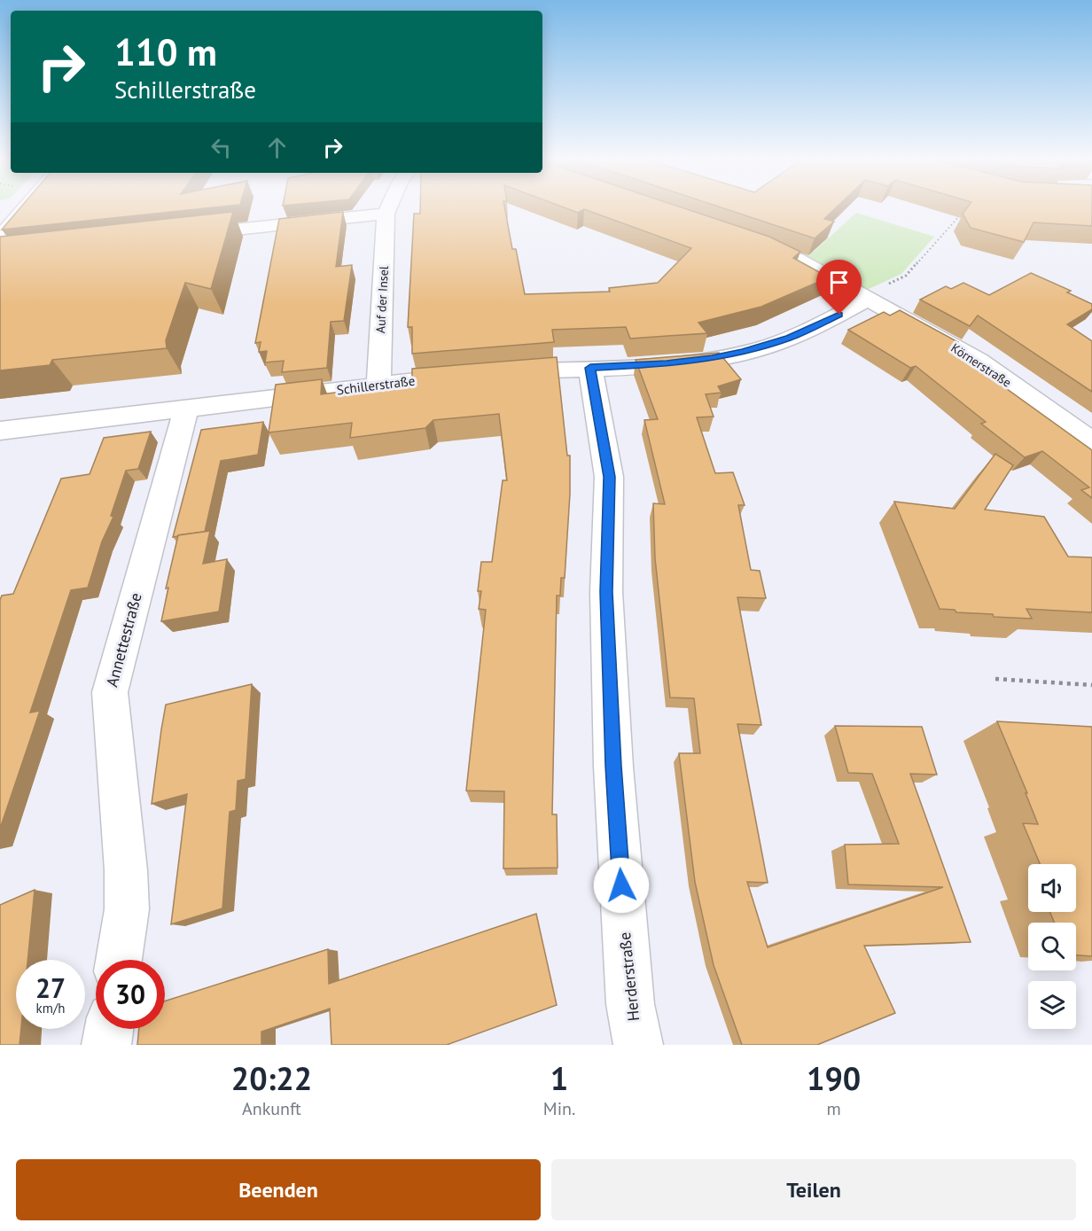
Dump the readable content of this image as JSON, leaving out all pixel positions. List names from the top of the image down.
{
  "streets": {
    "street": [
      "Auf der Insel",
      "Körnerstraße",
      "Schillerstraße",
      "Annettestraße",
      "Herderstraße"
    ]
  },
  "crossings": [
    ["Auf der Insel", "Schillerstraße"],
    ["Körnerstraße", "Schillerstraße"],
    ["Schillerstraße", "Annettestraße"],
    ["Schillerstraße", "Herderstraße"]
  ],
  "page": {
    "turn": ["110 m", "Schillerstraße"],
    "speed": "27 km/h",
    "limit": "30",
    "eta": [
      "20:22",
      "Ankunft",
      "1",
      "Min.",
      "190",
      "m"
    ],
    "buttons": ["Beenden", "Teilen"]
  }
}
